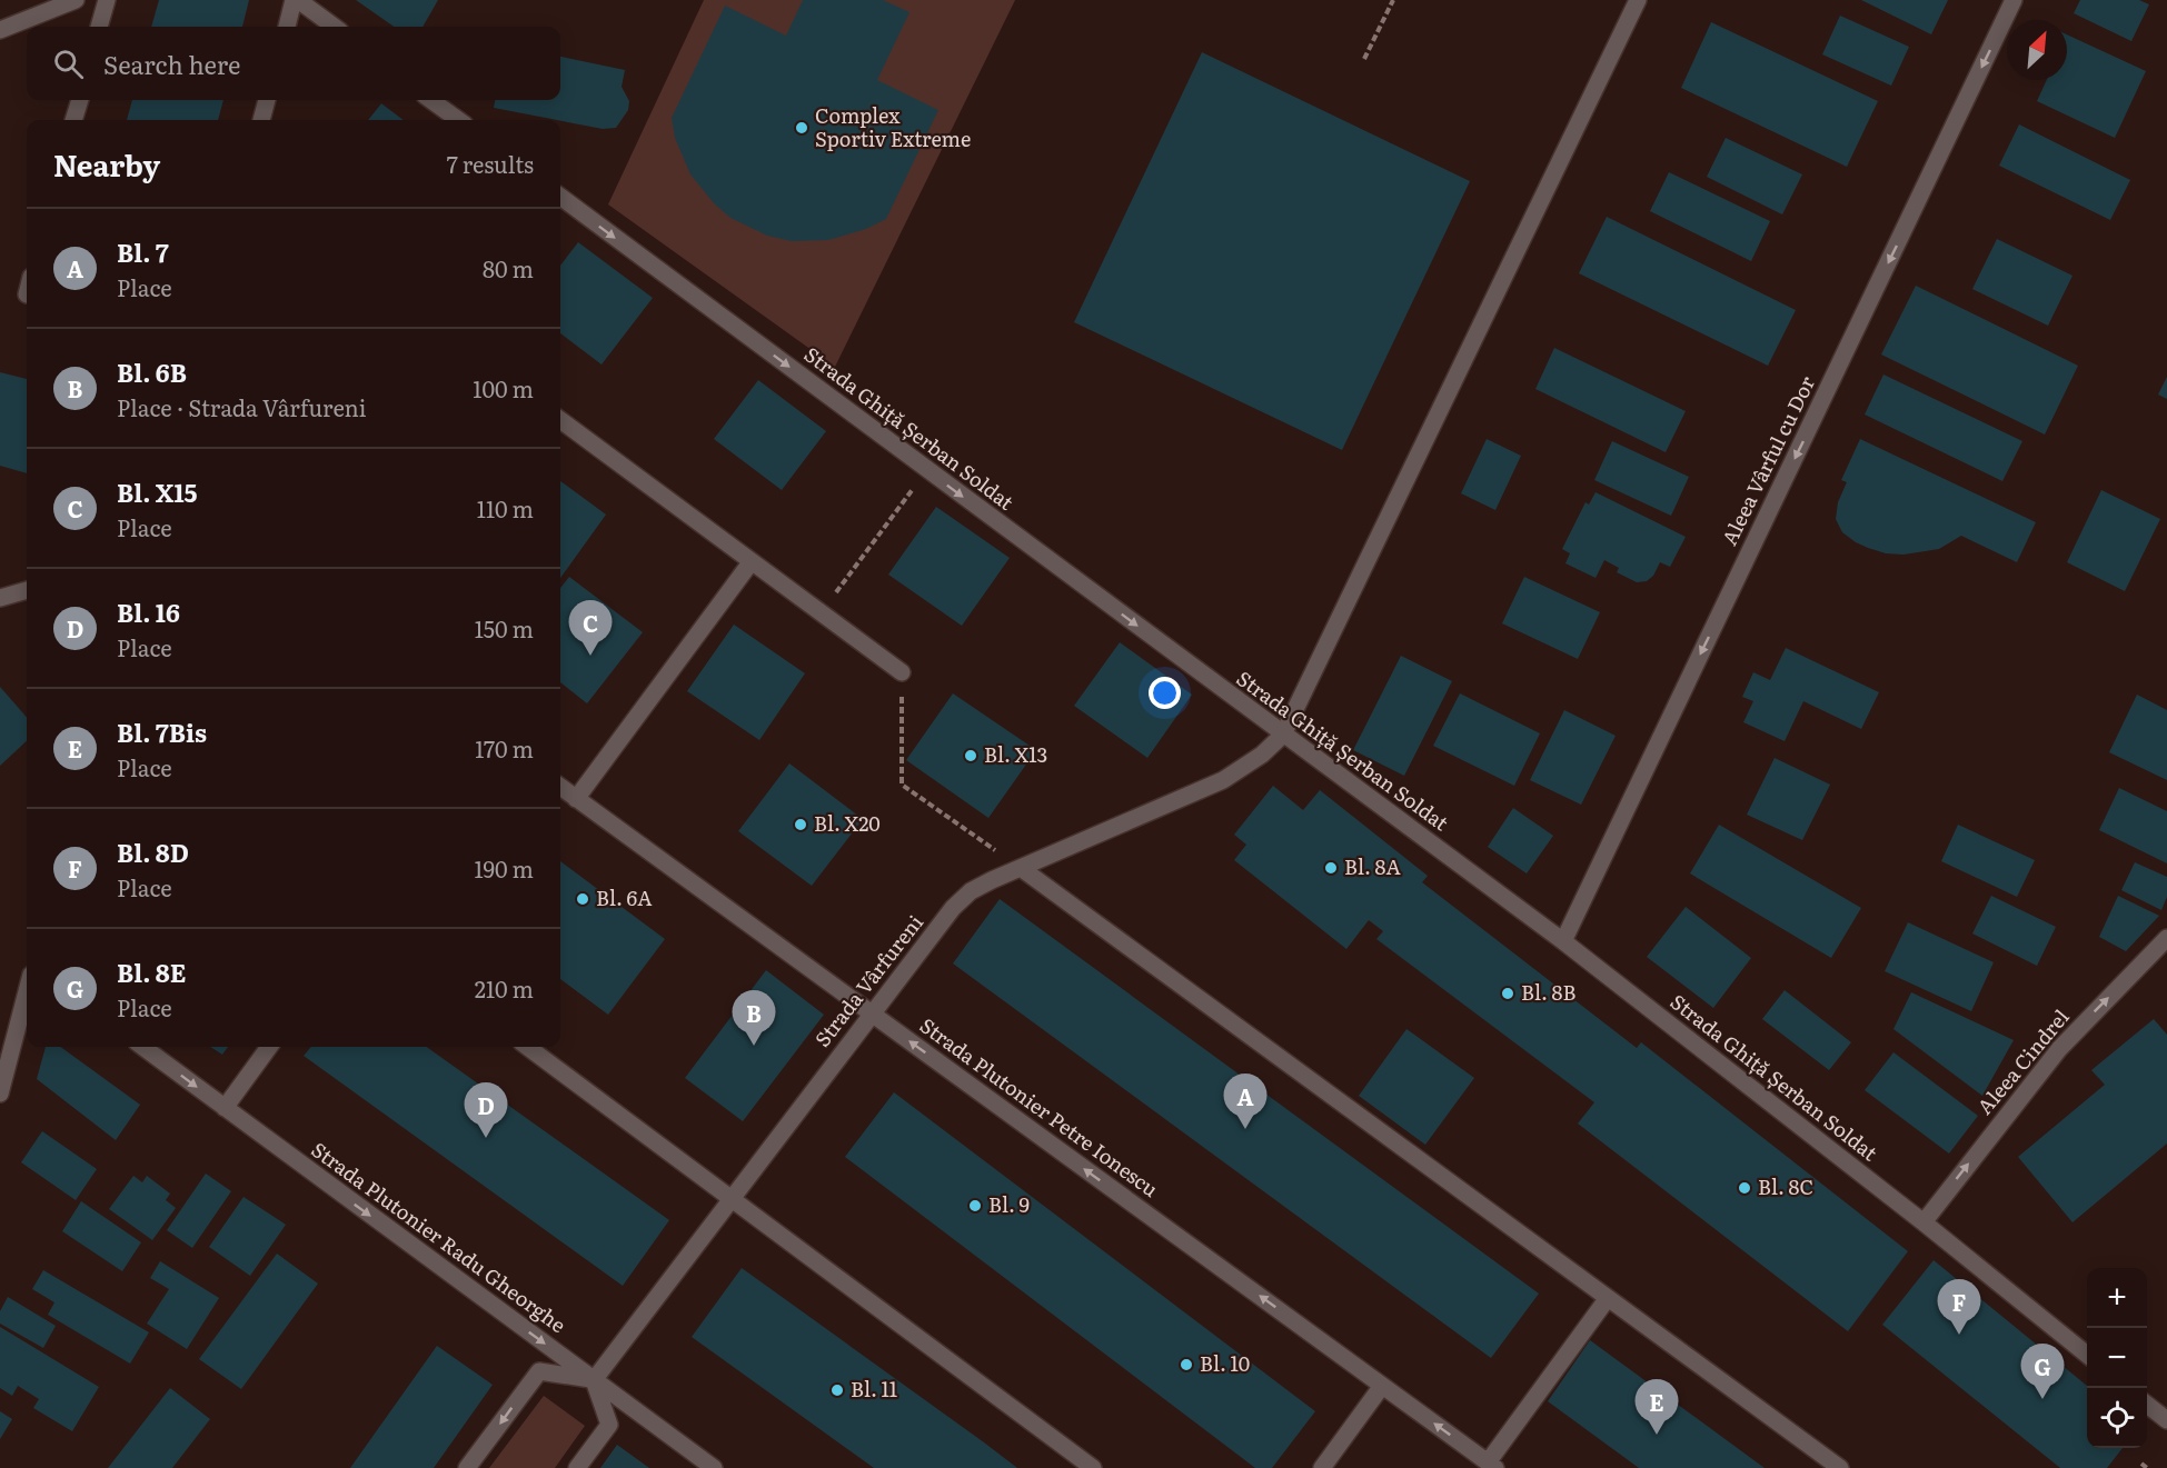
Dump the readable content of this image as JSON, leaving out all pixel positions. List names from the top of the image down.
{
  "streets": {
    "street": [
      "Strada Ghiță Șerban Soldat",
      "Aleea Vârful cu Dor",
      "Strada Vârfureni",
      "Aleea Cindrel",
      "Strada Plutonier Petre Ionescu",
      "Strada Plutonier Radu Gheorghe"
    ]
  },
  "crossings": [
    ["Strada Ghiță Șerban Soldat", "Aleea Vârful cu Dor"],
    ["Strada Ghiță Șerban Soldat", "Strada Vârfureni"],
    ["Strada Ghiță Șerban Soldat", "Aleea Cindrel"],
    ["Strada Vârfureni", "Strada Plutonier Petre Ionescu"],
    ["Strada Vârfureni", "Strada Plutonier Radu Gheorghe"]
  ],
  "one_way": [
    "Strada Ghiță Șerban Soldat",
    "Aleea Vârful cu Dor",
    "Aleea Cindrel",
    "Strada Plutonier Petre Ionescu",
    "Strada Plutonier Radu Gheorghe"
  ],
  "places": [
    "Complex Sportiv Extreme",
    "Bl. X13",
    "Bl. X20",
    "Bl. 8A",
    "Bl. 6A",
    "Bl. 8B",
    "Bl. 8C",
    "Bl. 9",
    "Bl. 10",
    "Bl. 11"
  ],
  "north": "top right",
  "page": {
    "search": "Search here",
    "heading": ["Nearby", "7 results"],
    "list": [
      {
        "mark": "A",
        "name": "Bl. 7",
        "note": "Place",
        "value": "80 m"
      },
      {
        "mark": "B",
        "name": "Bl. 6B",
        "note": "Place · Strada Vârfureni",
        "value": "100 m"
      },
      {
        "mark": "C",
        "name": "Bl. X15",
        "note": "Place",
        "value": "110 m"
      },
      {
        "mark": "D",
        "name": "Bl. 16",
        "note": "Place",
        "value": "150 m"
      },
      {
        "mark": "E",
        "name": "Bl. 7Bis",
        "note": "Place",
        "value": "170 m"
      },
      {
        "mark": "F",
        "name": "Bl. 8D",
        "note": "Place",
        "value": "190 m"
      },
      {
        "mark": "G",
        "name": "Bl. 8E",
        "note": "Place",
        "value": "210 m"
      }
    ],
    "pins": [
      "C",
      "B",
      "A",
      "D",
      "F",
      "G",
      "E"
    ],
    "map_buttons": ["+", "−"]
  }
}
